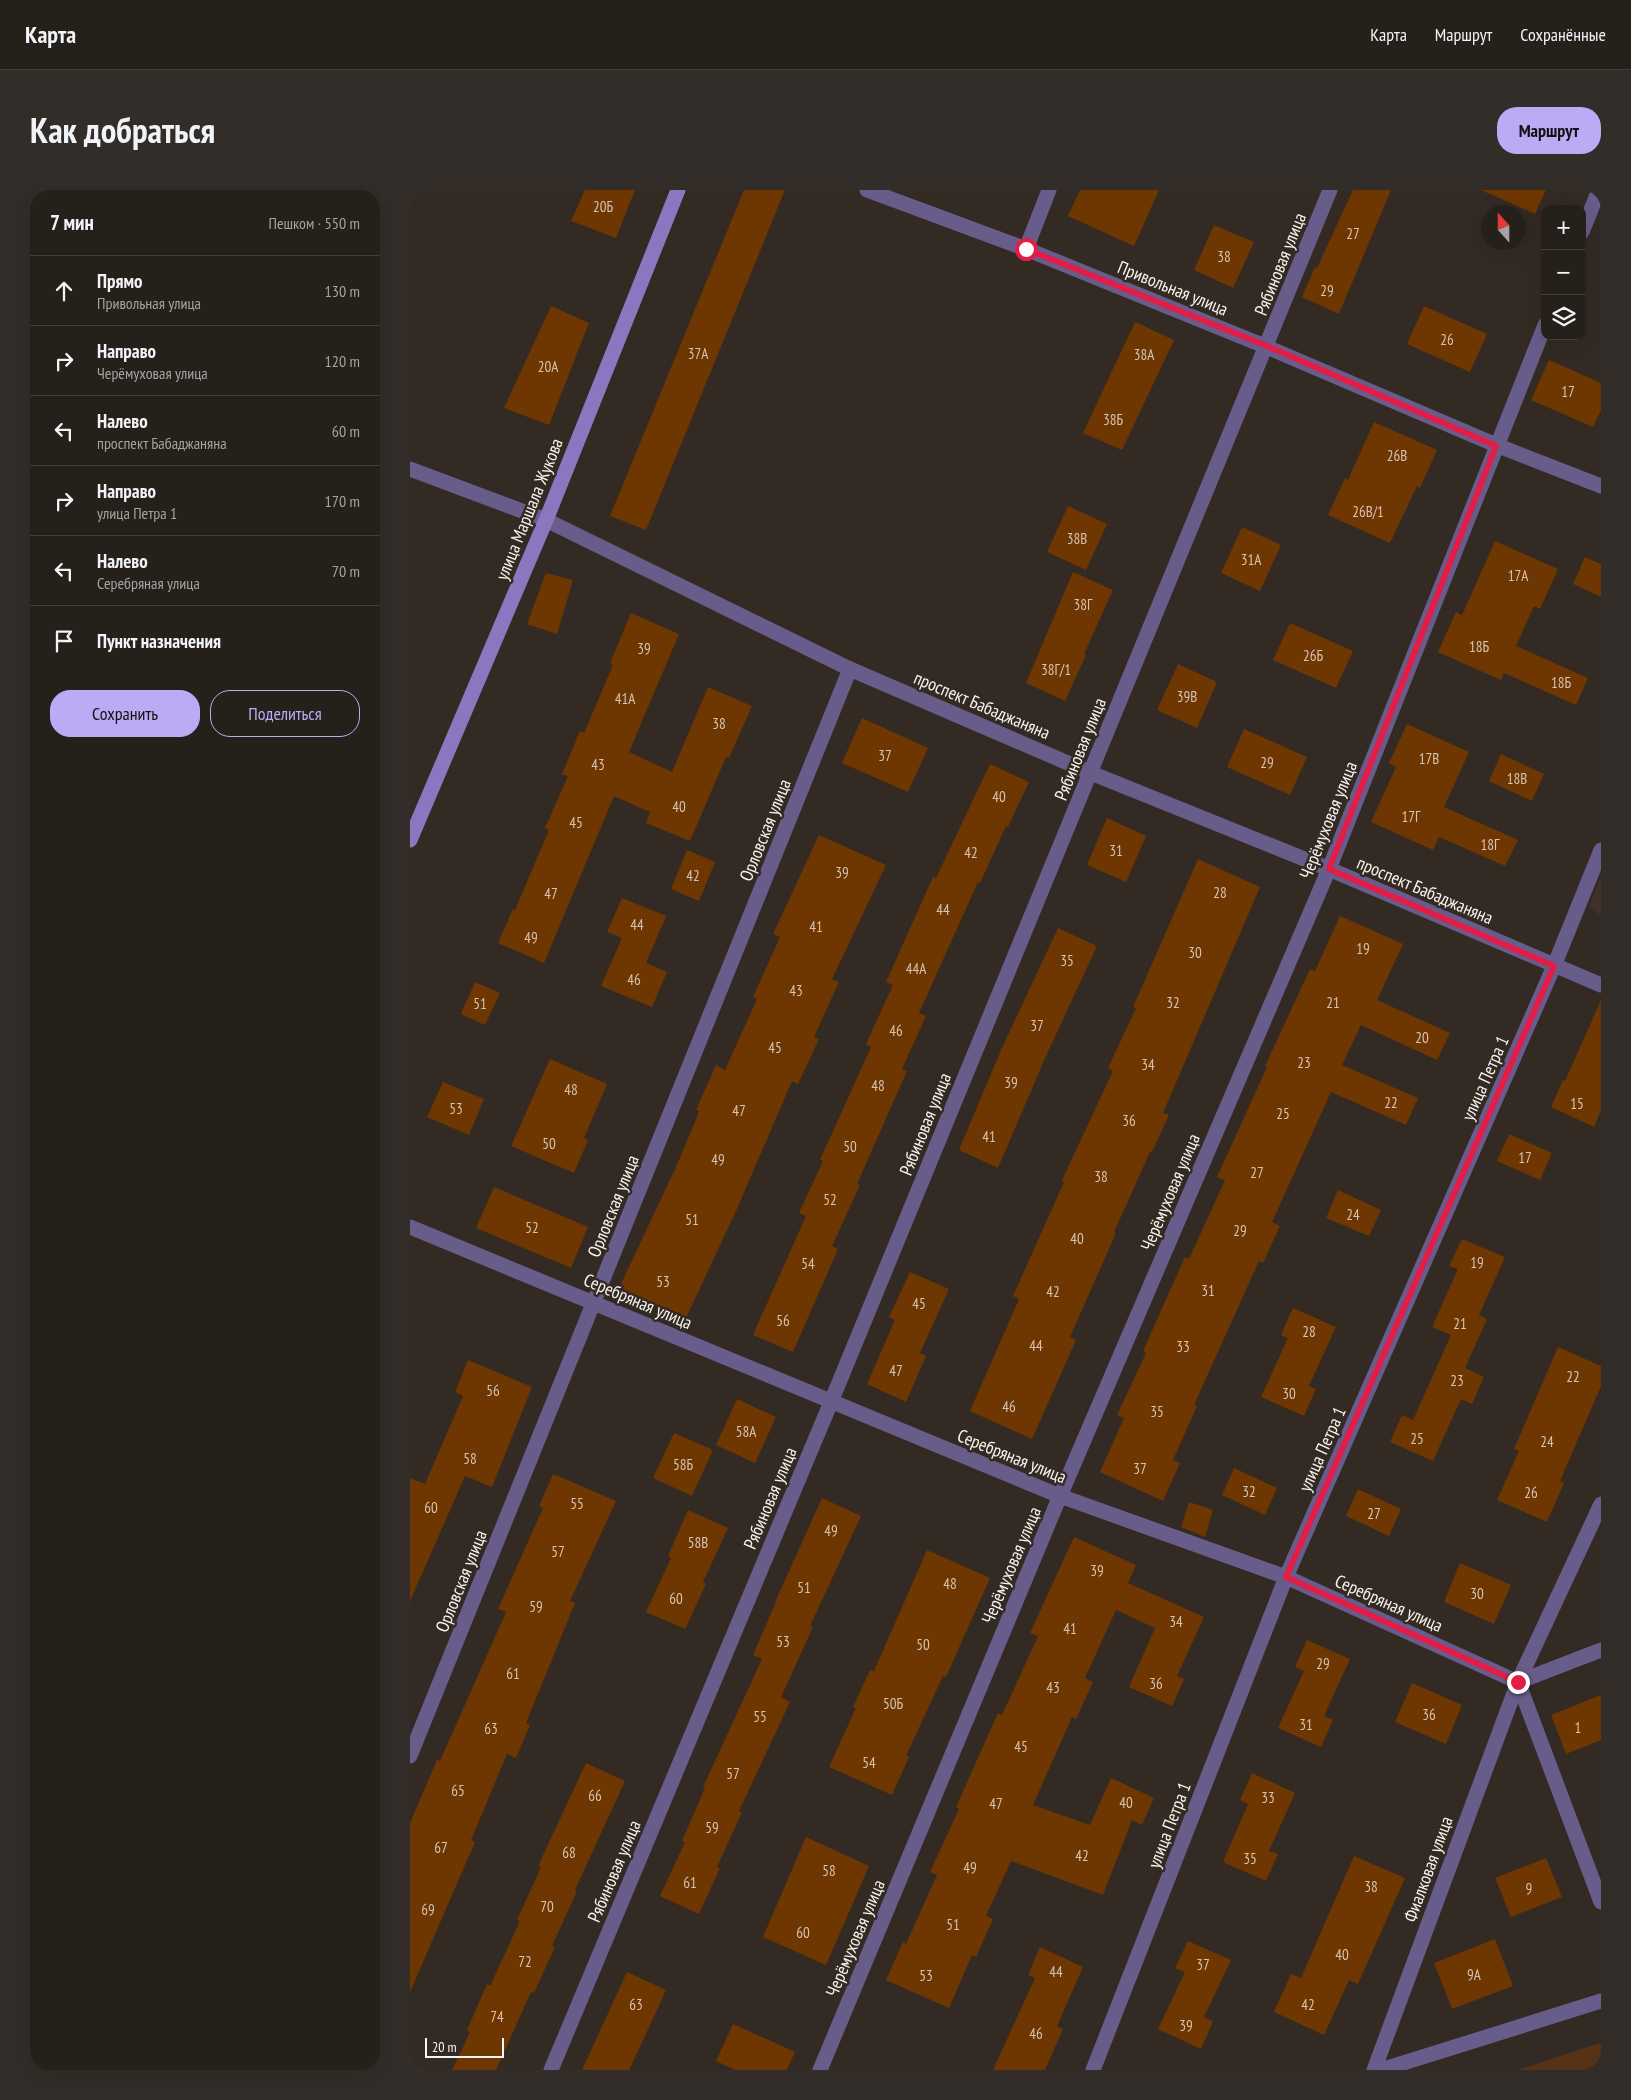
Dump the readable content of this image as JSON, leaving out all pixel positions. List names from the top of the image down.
{
  "streets": {
    "main road": ["улица Маршала Жукова"],
    "street": [
      "Рябиновая улица",
      "Привольная улица",
      "проспект Бабаджаняна",
      "Черёмуховая улица",
      "Орловская улица",
      "улица Петра 1",
      "Серебряная улица",
      "Фиалковая улица"
    ]
  },
  "crossings": [
    ["Рябиновая улица", "Привольная улица"],
    ["Рябиновая улица", "проспект Бабаджаняна"],
    ["Рябиновая улица", "Серебряная улица"],
    ["Привольная улица", "Черёмуховая улица"],
    ["улица Маршала Жукова", "проспект Бабаджаняна"],
    ["проспект Бабаджаняна", "Черёмуховая улица"],
    ["проспект Бабаджаняна", "Орловская улица"],
    ["проспект Бабаджаняна", "улица Петра 1"],
    ["Черёмуховая улица", "Серебряная улица"],
    ["Орловская улица", "Серебряная улица"],
    ["улица Петра 1", "Серебряная улица"],
    ["Серебряная улица", "Фиалковая улица"]
  ],
  "house_numbers": [
    "20Б",
    "27",
    "38",
    "29",
    "26",
    "37А",
    "38А",
    "20А",
    "17",
    "38Б",
    "26В",
    "26В/1",
    "38В",
    "31А",
    "17А",
    "38Г",
    "18Б",
    "39",
    "26Б",
    "38Г/1",
    "18Б",
    "39В",
    "41А",
    "38",
    "37",
    "17В",
    "29",
    "43",
    "18В",
    "40",
    "40",
    "17Г",
    "45",
    "18Г",
    "31",
    "42",
    "39",
    "42",
    "28",
    "47",
    "44",
    "44",
    "41",
    "49",
    "19",
    "30",
    "35",
    "44А",
    "46",
    "43",
    "32",
    "21",
    "51",
    "37",
    "46",
    "20",
    "45",
    "23",
    "34",
    "39",
    "48",
    "48",
    "22",
    "15",
    "53",
    "47",
    "25",
    "36",
    "41",
    "50",
    "50",
    "17",
    "49",
    "27",
    "38",
    "52",
    "24",
    "51",
    "52",
    "29",
    "40",
    "19",
    "54",
    "53",
    "31",
    "42",
    "45",
    "56",
    "21",
    "28",
    "44",
    "33",
    "47",
    "22",
    "23",
    "56",
    "30",
    "46",
    "35",
    "58А",
    "25",
    "24",
    "58",
    "58Б",
    "37",
    "32",
    "26",
    "55",
    "60",
    "27",
    "49",
    "58В",
    "57",
    "39",
    "48",
    "51",
    "30",
    "60",
    "59",
    "34",
    "41",
    "53",
    "50",
    "29",
    "61",
    "36",
    "43",
    "50Б",
    "36",
    "55",
    "31",
    "1",
    "63",
    "45",
    "54",
    "57",
    "65",
    "66",
    "33",
    "40",
    "47",
    "59",
    "67",
    "68",
    "42",
    "35",
    "49",
    "58",
    "61",
    "38",
    "9",
    "70",
    "69",
    "51",
    "60",
    "40",
    "72",
    "37",
    "44",
    "9А",
    "53",
    "63",
    "42",
    "74",
    "39",
    "46"
  ],
  "scale_bar": "20 m",
  "north": "top",
  "page": {
    "header": "Карта",
    "nav": ["Карта", "Маршрут", "Сохранённые"],
    "title": "Как добраться",
    "buttons": [
      "Маршрут",
      ["Сохранить", "Поделиться"]
    ],
    "heading": ["7 мин", "Пешком · 550 m"],
    "map_buttons": ["+", "−"],
    "list": [
      ["Прямо", "Привольная улица", "130 m"],
      ["Направо", "Черёмуховая улица", "120 m"],
      ["Налево", "проспект Бабаджаняна", "60 m"],
      ["Направо", "улица Петра 1", "170 m"],
      ["Налево", "Серебряная улица", "70 m"],
      "Пункт назначения"
    ],
    "scale": "20 m"
  }
}
